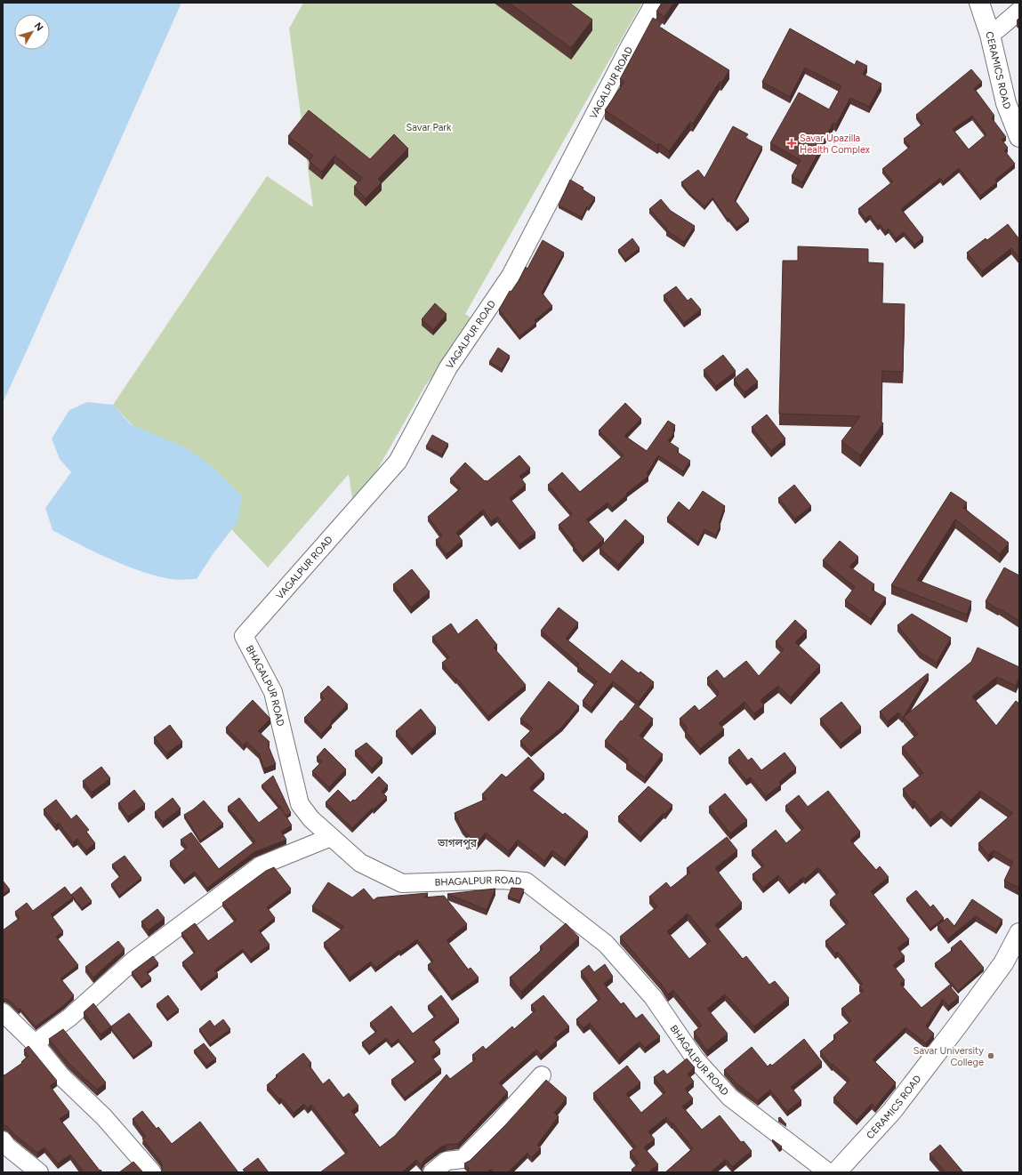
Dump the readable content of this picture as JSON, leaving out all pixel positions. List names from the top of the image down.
{
  "streets": {
    "street": ["CERAMICS ROAD", "VAGALPUR ROAD", "BHAGALPUR ROAD"]
  },
  "crossings": [
    ["VAGALPUR ROAD", "BHAGALPUR ROAD"]
  ],
  "districts": ["ভাগলপুর"],
  "parks": ["Savar Park"],
  "places": {
    "health": ["Savar Upazilla Health Complex"],
    "other": ["Savar University College"]
  },
  "north": "top right"
}
